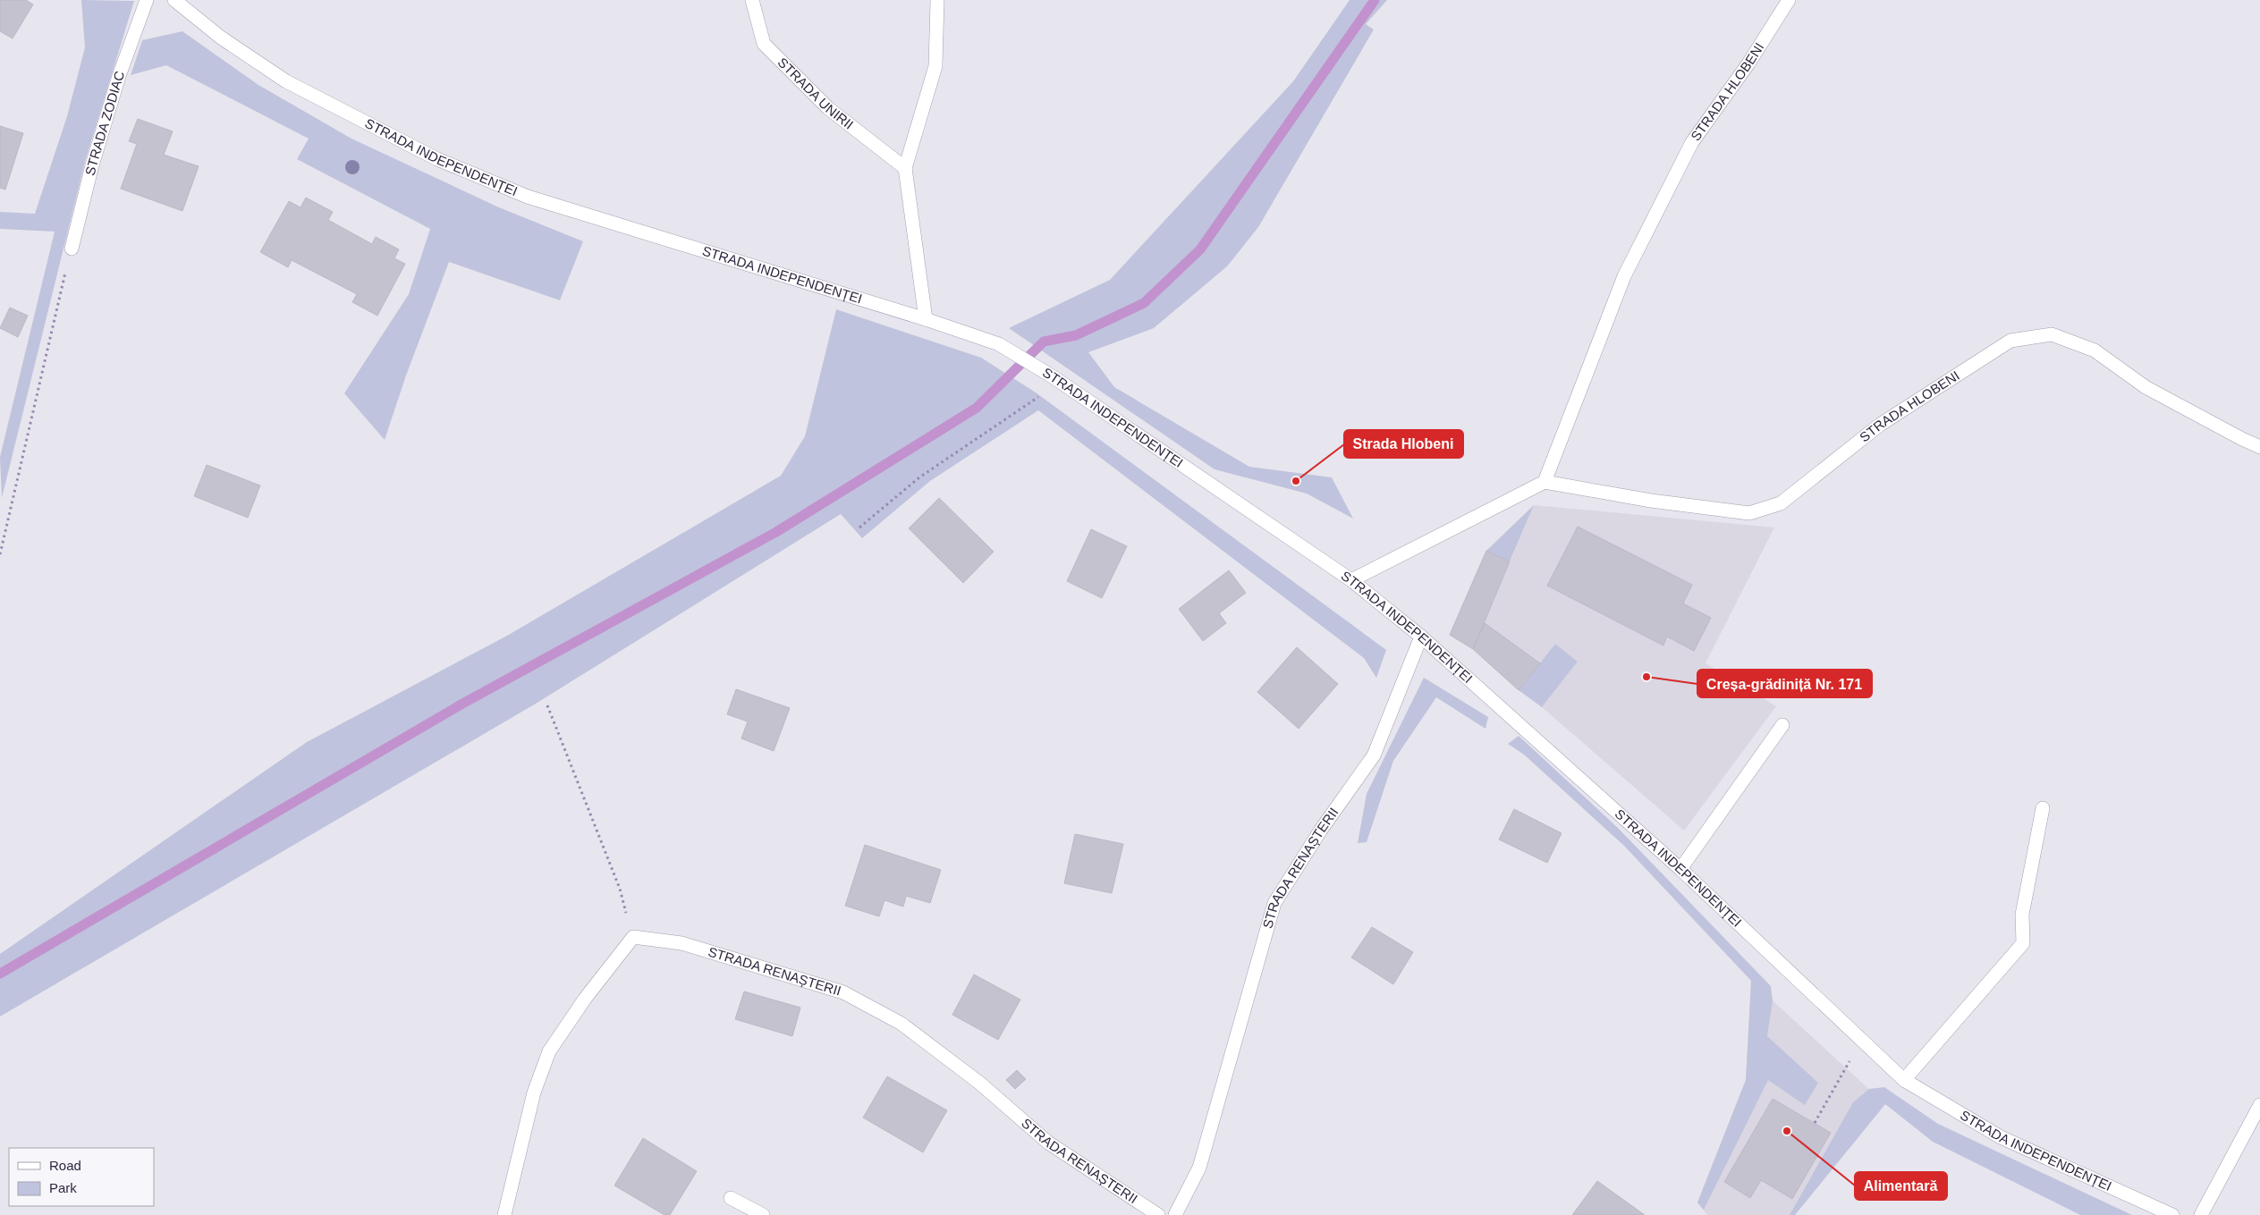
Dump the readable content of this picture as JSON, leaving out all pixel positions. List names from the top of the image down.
{
  "streets": {
    "street": [
      "STRADA HLOBENI",
      "STRADA UNIRII",
      "STRADA ZODIAC",
      "STRADA INDEPENDENȚEI",
      "STRADA RENAȘTERII"
    ]
  },
  "crossings": [
    ["STRADA INDEPENDENȚEI", "STRADA RENAȘTERII"]
  ],
  "places": ["Strada Hlobeni", "Creșa-grădiniță Nr. 171", "Alimentară"],
  "legend": ["Road", "Park"]
}
